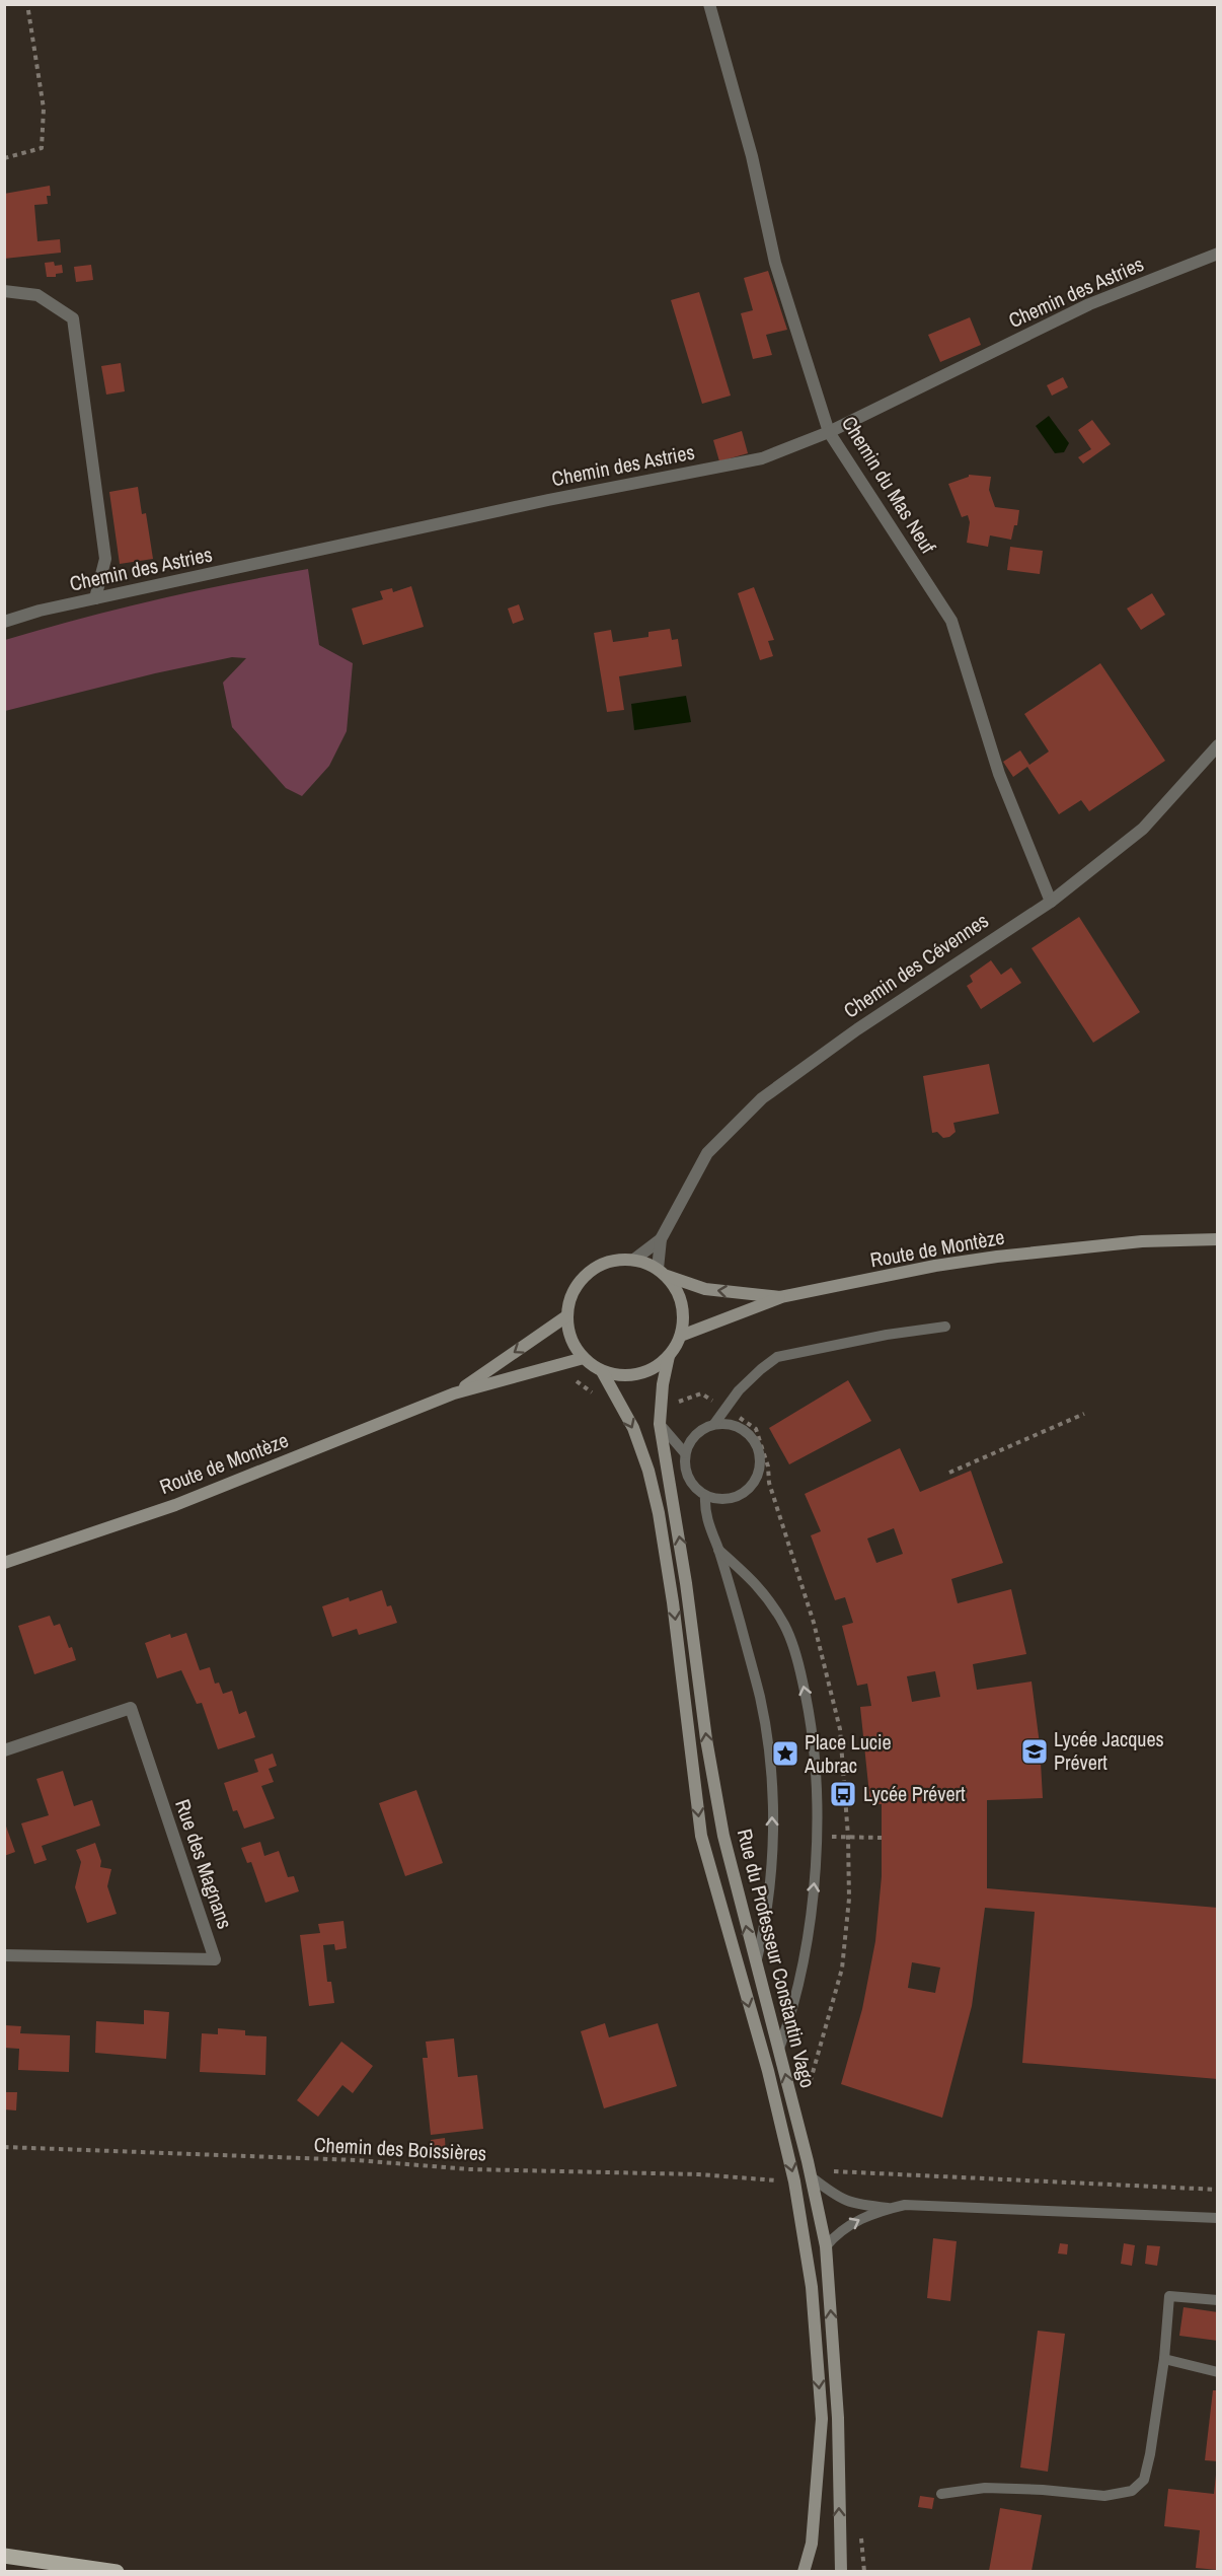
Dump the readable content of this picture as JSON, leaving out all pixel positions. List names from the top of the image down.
{
  "streets": {
    "street": [
      "Chemin des Astries",
      "Chemin du Mas Neuf",
      "Chemin des Cévennes",
      "Route de Montèze",
      "Rue des Magnans",
      "Rue du Professeur Constantin Vago"
    ],
    "path": ["Chemin des Boissières"]
  },
  "crossings": [
    ["Chemin des Astries", "Chemin du Mas Neuf"],
    ["Chemin du Mas Neuf", "Chemin des Cévennes"],
    ["Chemin des Cévennes", "Route de Montèze"],
    ["Chemin des Cévennes", "Rue du Professeur Constantin Vago"],
    ["Route de Montèze", "Rue du Professeur Constantin Vago"],
    ["Rue du Professeur Constantin Vago", "Chemin des Boissières"]
  ],
  "places": {
    "school or university": ["Lycée Jacques Prévert"],
    "place": ["Place Lucie Aubrac"],
    "bus stop": ["Lycée Prévert"]
  }
}
